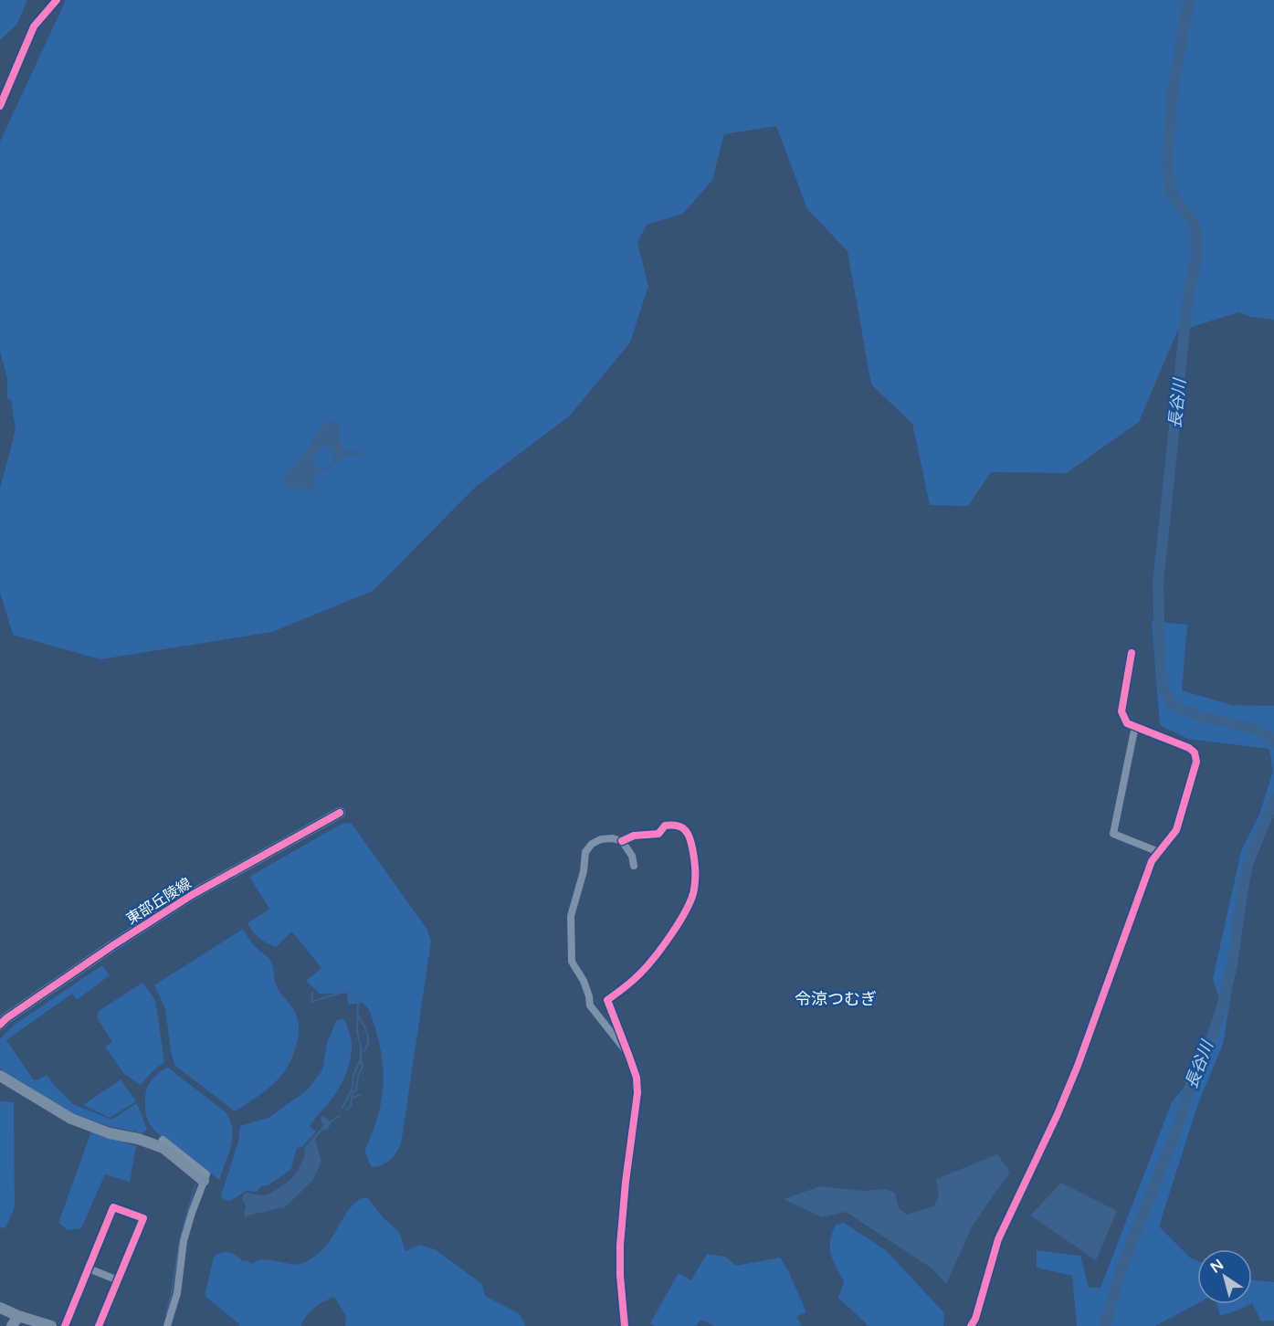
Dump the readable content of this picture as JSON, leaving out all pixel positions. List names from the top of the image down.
{
  "streets": {
    "street": ["東部丘陵線"]
  },
  "districts": ["令涼つむぎ"],
  "water": ["長谷川"],
  "north": "top left"
}
